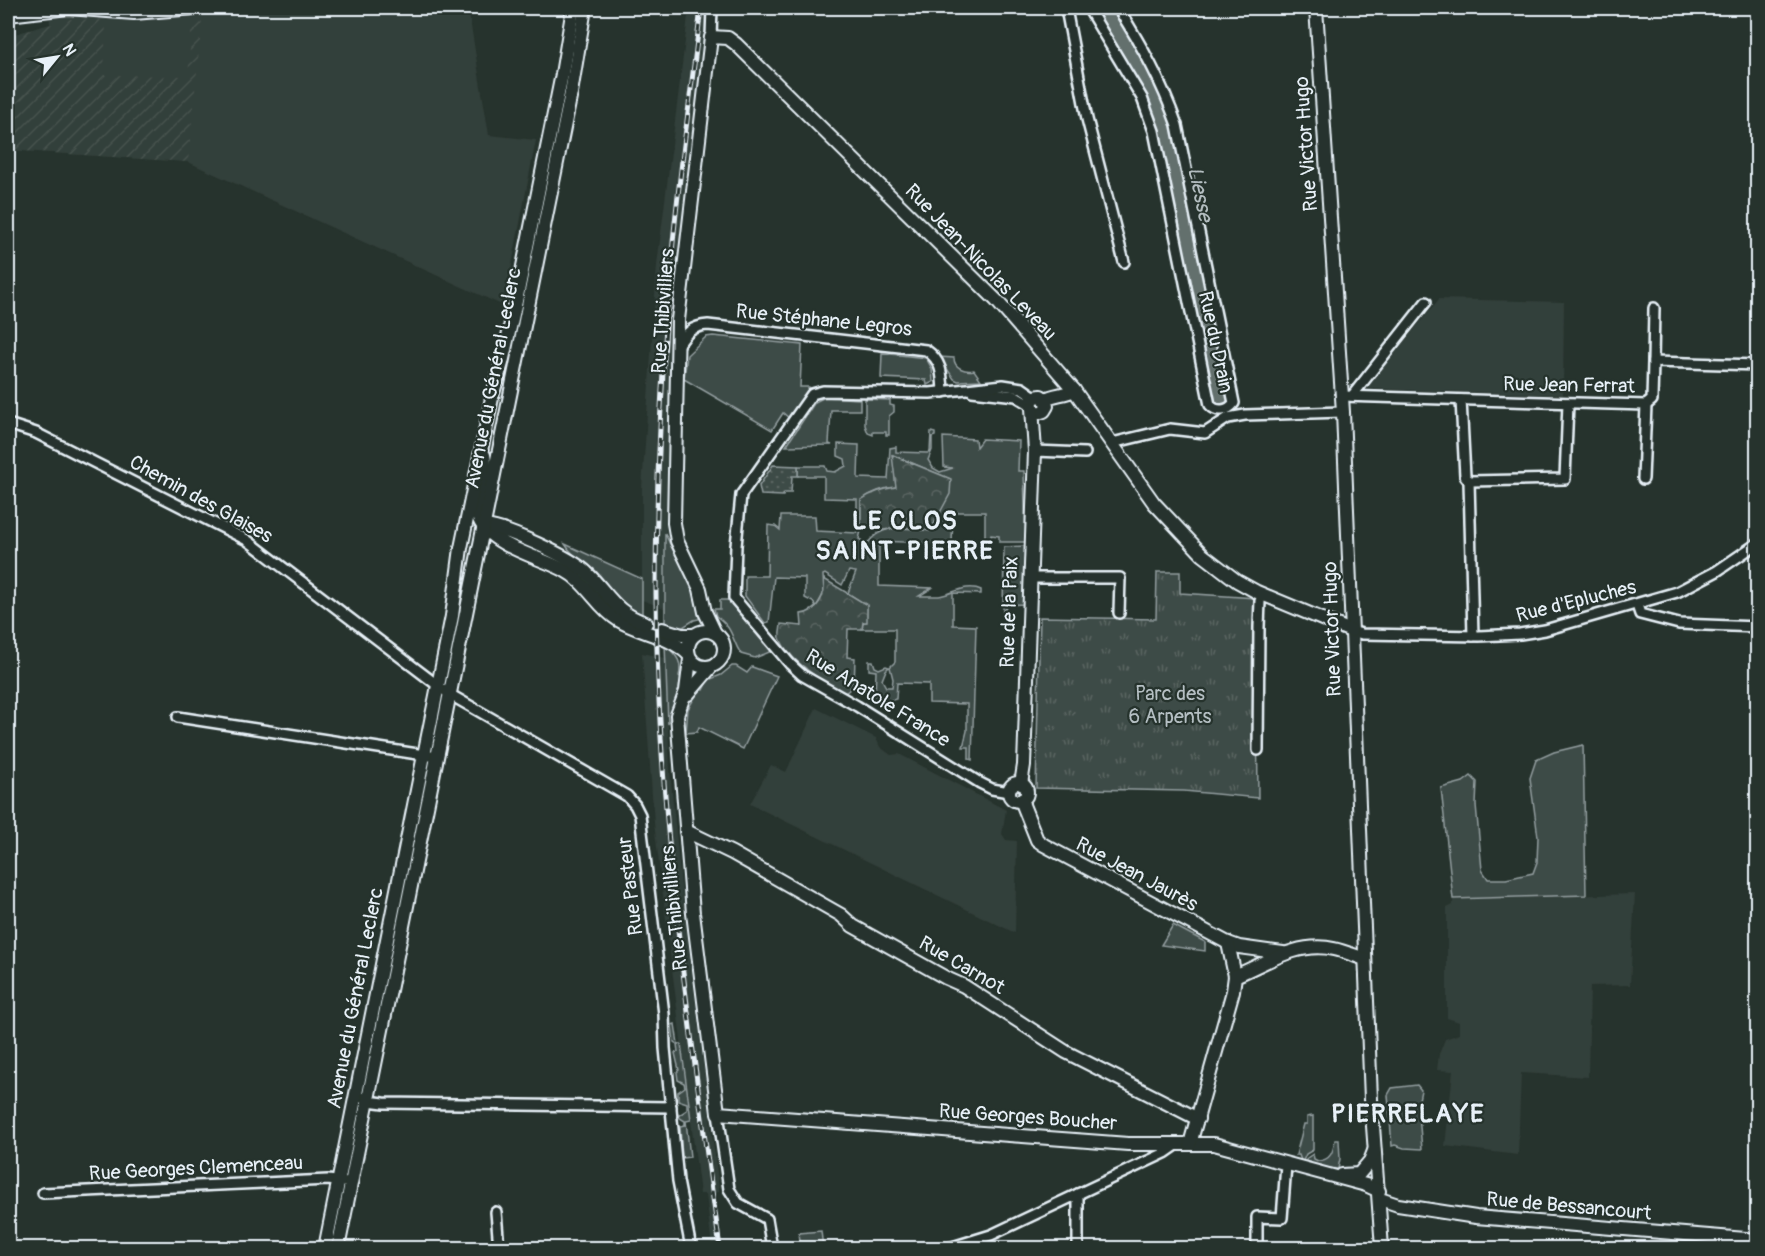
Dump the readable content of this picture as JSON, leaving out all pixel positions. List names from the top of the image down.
{
  "streets": {
    "street": [
      "Rue Victor Hugo",
      "Rue Jean-Nicolas Leveau",
      "Rue Thibivilliers",
      "Rue Stéphane Legros",
      "Rue du Drain",
      "Avenue du Général Leclerc",
      "Rue Jean Ferrat",
      "Chemin des Glaises",
      "Rue d'Epluches",
      "Rue de la Paix",
      "Rue Anatole France",
      "Rue Jean Jaurès",
      "Rue Pasteur",
      "Rue Carnot",
      "Rue Georges Boucher",
      "Rue Georges Clemenceau",
      "Rue de Bessancourt"
    ]
  },
  "crossings": [
    ["Rue Victor Hugo", "Rue Jean-Nicolas Leveau"],
    ["Rue Victor Hugo", "Rue Jean Ferrat"],
    ["Rue Victor Hugo", "Rue d'Epluches"],
    ["Rue Victor Hugo", "Rue Georges Boucher"],
    ["Rue Victor Hugo", "Rue de Bessancourt"],
    ["Rue Jean-Nicolas Leveau", "Rue Thibivilliers"],
    ["Rue Jean-Nicolas Leveau", "Rue d'Epluches"],
    ["Rue Thibivilliers", "Rue Carnot"],
    ["Rue Thibivilliers", "Rue Georges Boucher"],
    ["Rue Stéphane Legros", "Rue Anatole France"],
    ["Avenue du Général Leclerc", "Chemin des Glaises"],
    ["Avenue du Général Leclerc", "Rue Pasteur"],
    ["Avenue du Général Leclerc", "Rue Georges Clemenceau"],
    ["Chemin des Glaises", "Rue Pasteur"],
    ["Rue de la Paix", "Rue Anatole France"],
    ["Rue de la Paix", "Rue Jean Jaurès"],
    ["Rue Anatole France", "Rue Jean Jaurès"],
    ["Rue Georges Boucher", "Rue de Bessancourt"]
  ],
  "districts": ["LE CLOS SAINT-PIERRE", "PIERRELAYE"],
  "water": ["Liesse"],
  "parks": ["Parc des 6 Arpents"],
  "north": "top right"
}
